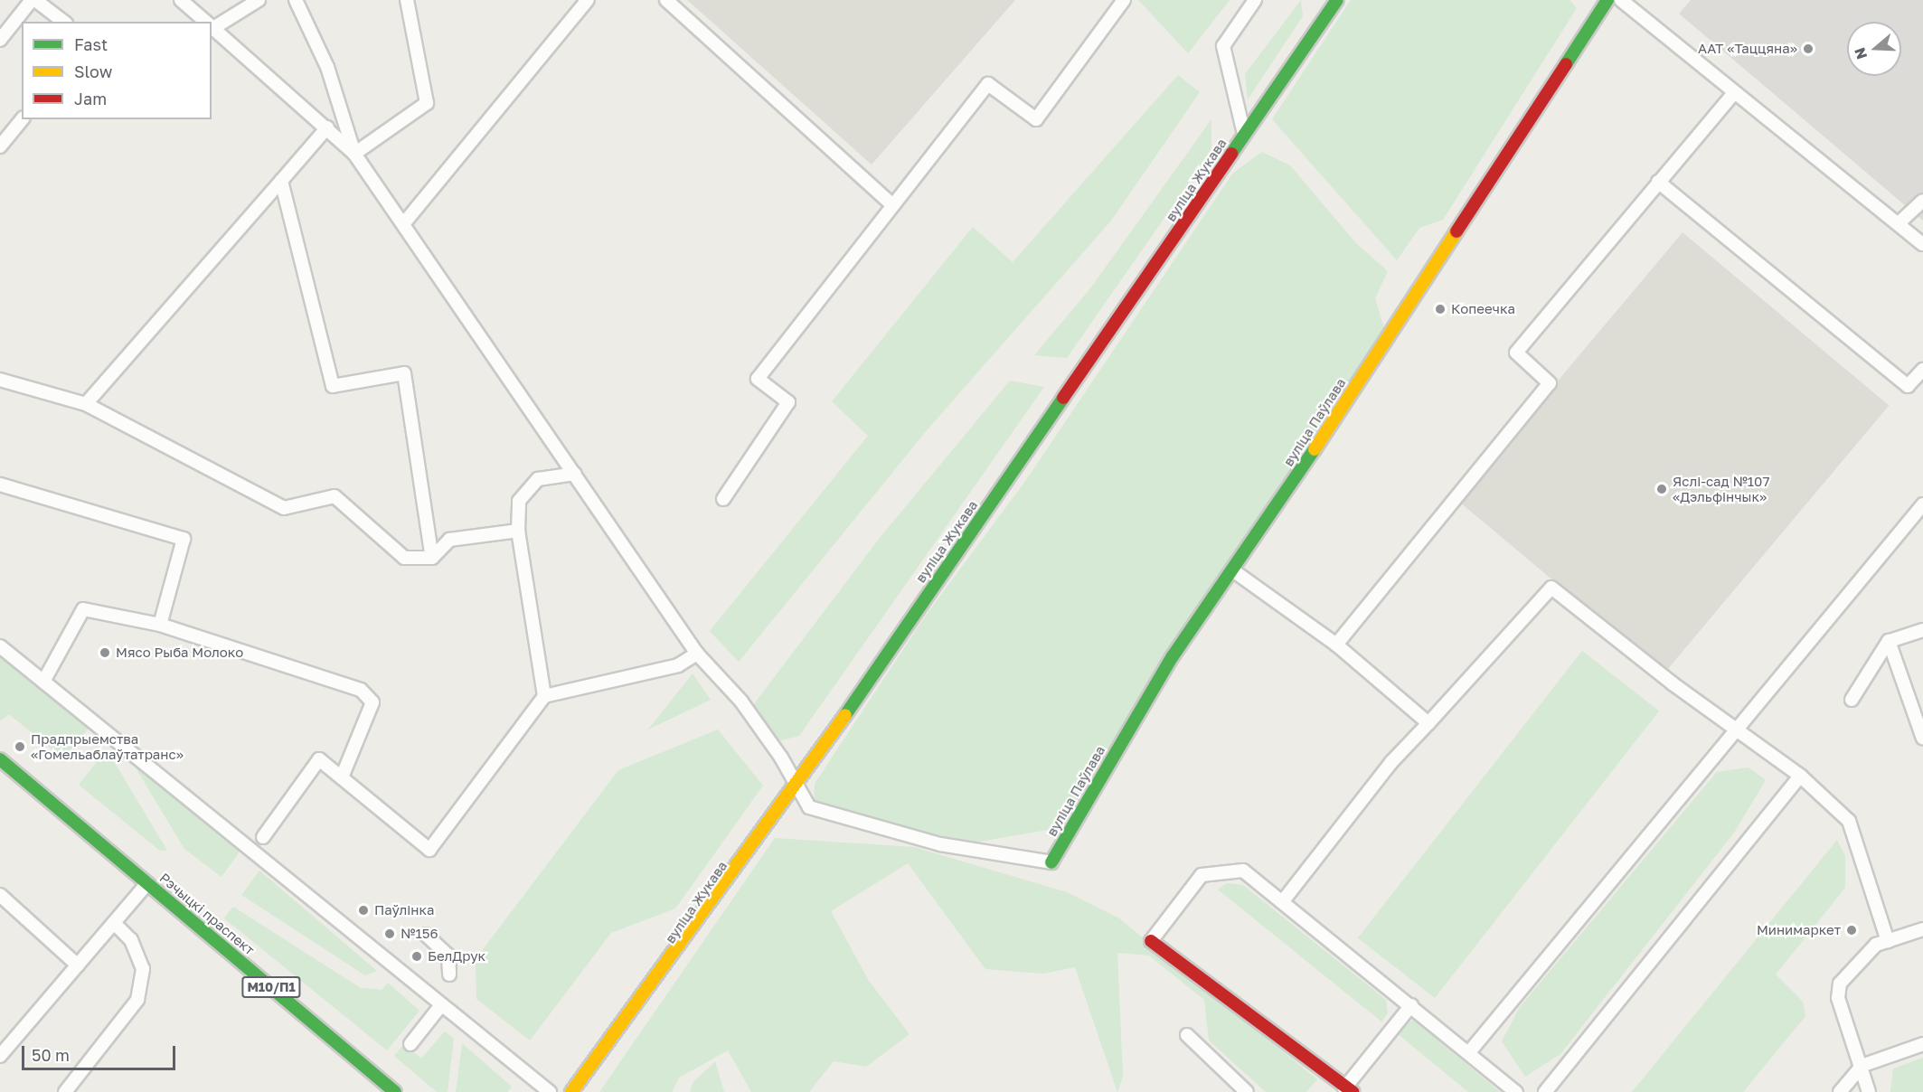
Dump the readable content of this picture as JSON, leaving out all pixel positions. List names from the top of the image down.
{
  "streets": {
    "street": [
      "вуліца Жукава",
      "вуліца Паўлава",
      "Рэчыцкі праспект",
      "М10/П1"
    ]
  },
  "places": [
    "ААТ «Таццяна»",
    "Копеечка",
    "Яслі-сад №107 «Дэльфінчык»",
    "Мясо Рыба Молоко",
    "Прадпрыемства «Гомельаблаўтатранс»",
    "Паўлінка",
    "Минимаркет",
    "№156",
    "БелДрук"
  ],
  "legend": ["Fast", "Slow", "Jam"],
  "scale_bar": "50 m",
  "north": "left"
}
